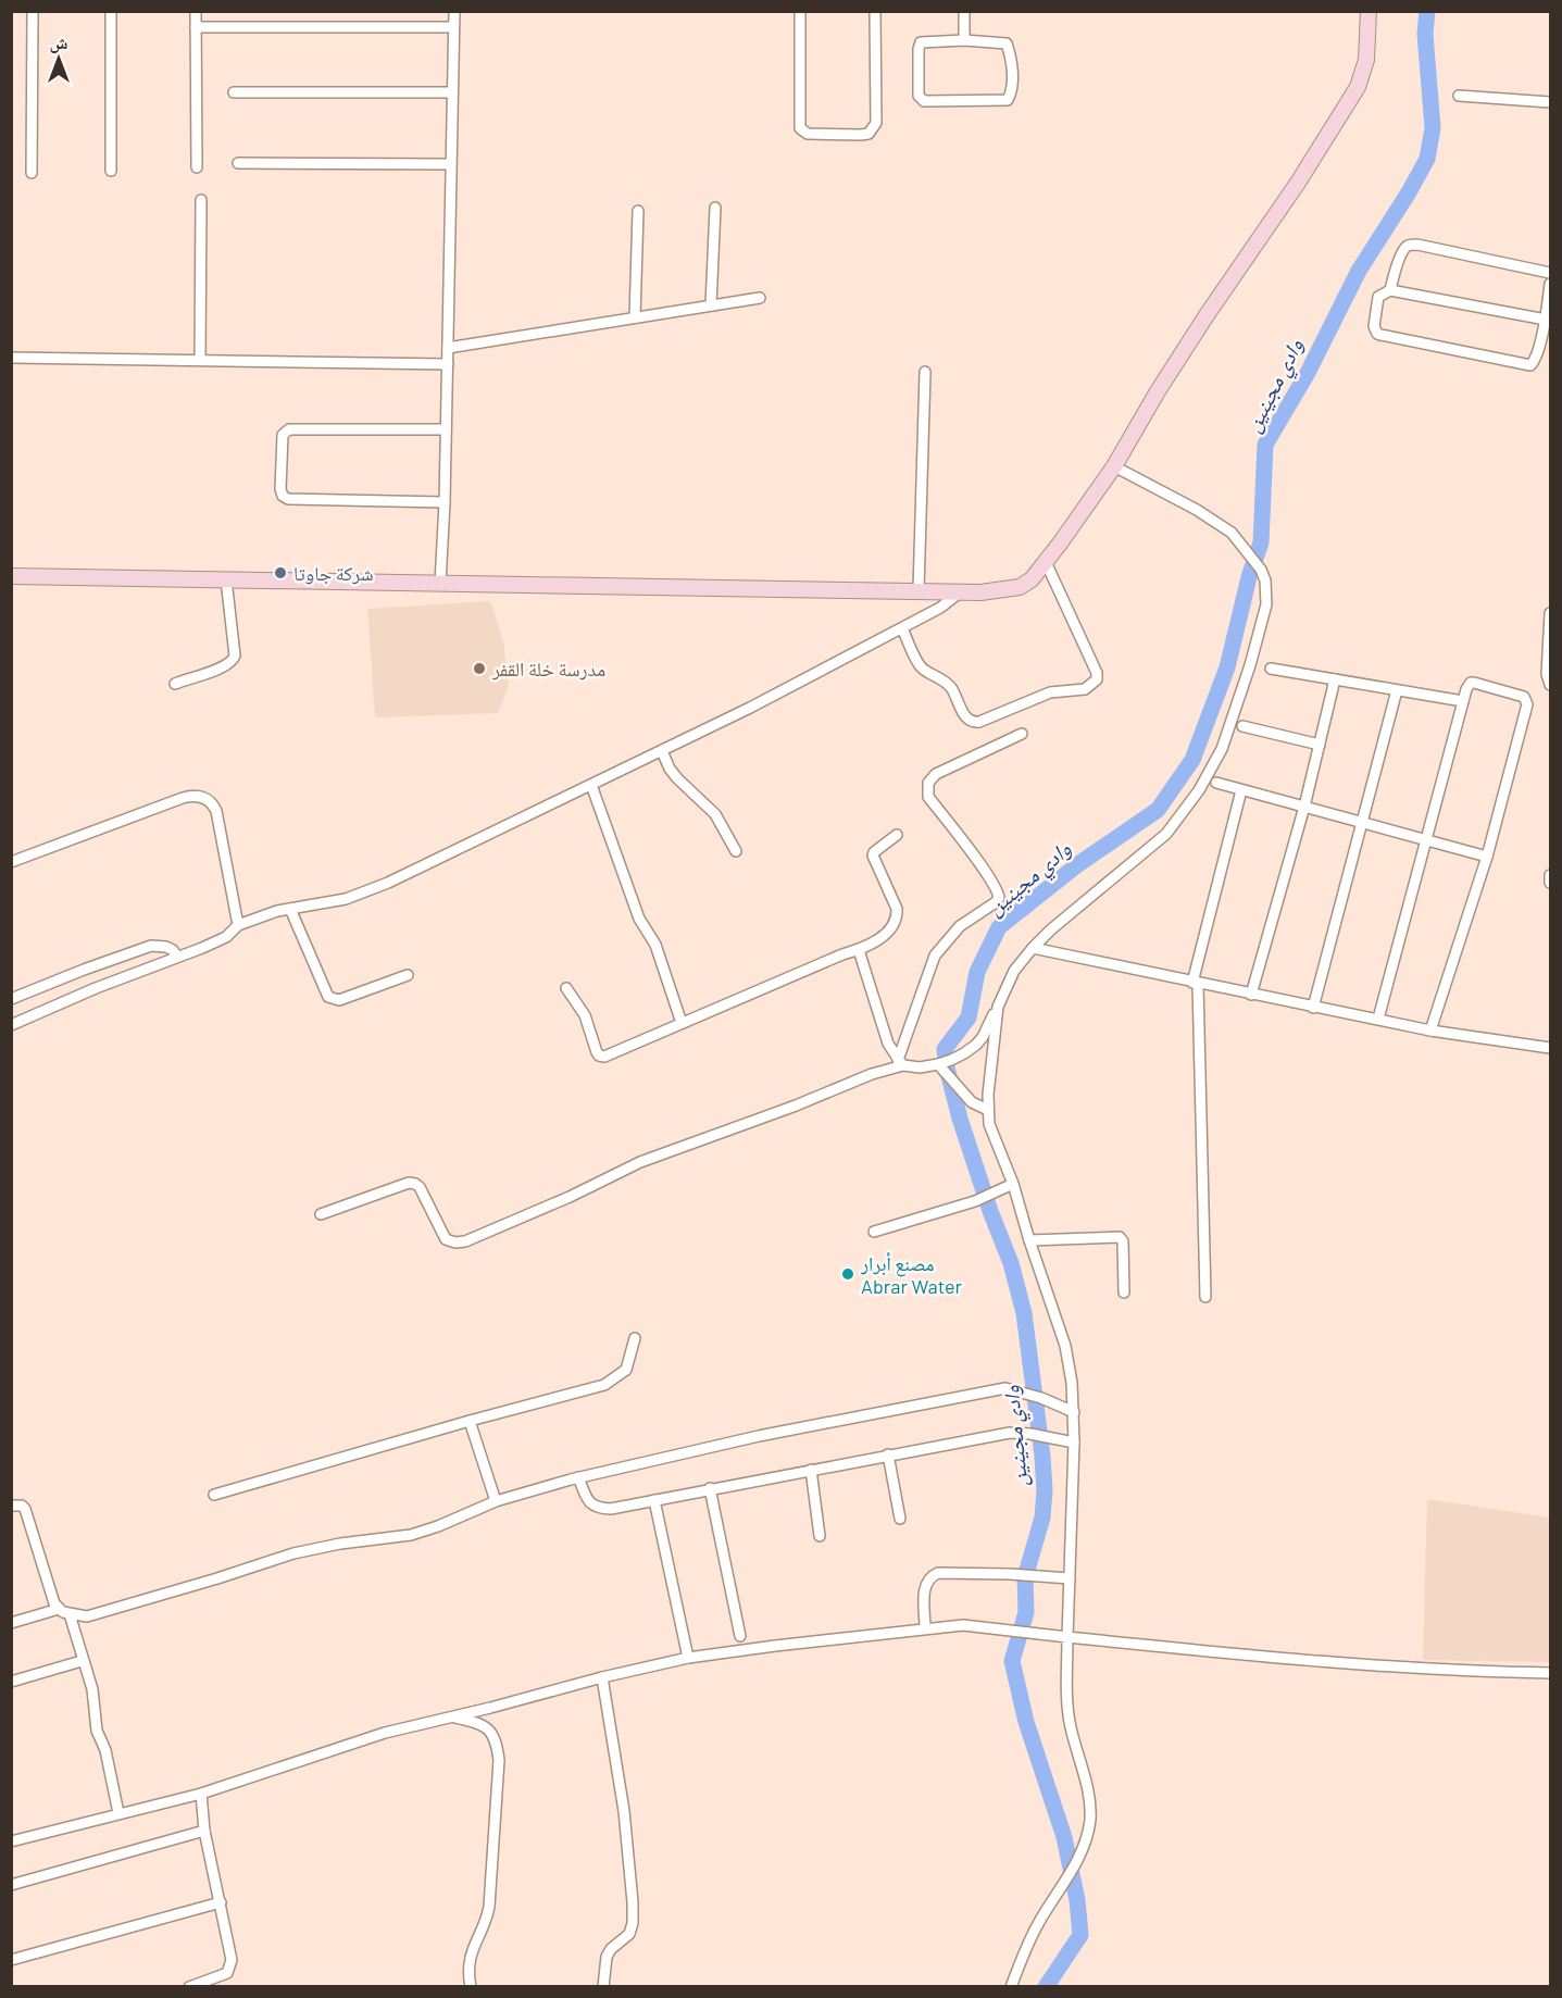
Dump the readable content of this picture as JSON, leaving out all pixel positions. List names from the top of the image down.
{
  "water": ["وادي مجينين"],
  "places": ["شركة جاوتا", "مدرسة خلة القفر", "مصنع أبرار Abrar Water"],
  "north": "top"
}
